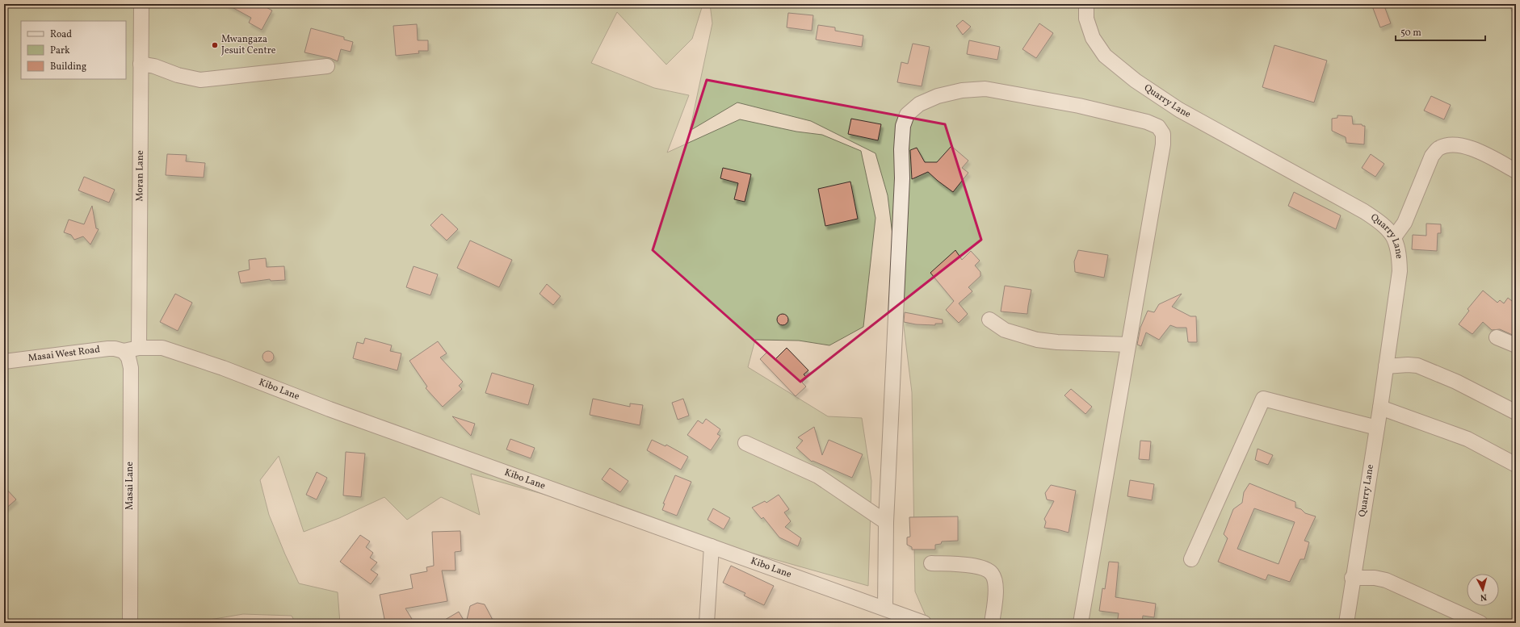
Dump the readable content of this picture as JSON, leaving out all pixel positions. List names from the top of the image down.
{
  "streets": {
    "street": [
      "Quarry Lane",
      "Moran Lane",
      "Masai West Road",
      "Kibo Lane",
      "Masai Lane"
    ]
  },
  "crossings": [
    ["Moran Lane", "Kibo Lane"],
    ["Masai West Road", "Kibo Lane"],
    ["Masai West Road", "Masai Lane"],
    ["Kibo Lane", "Masai Lane"]
  ],
  "places": ["Mwangaza Jesuit Centre"],
  "legend": ["Road", "Park", "Building"],
  "scale_bar": "50 m",
  "north": "bottom"
}
